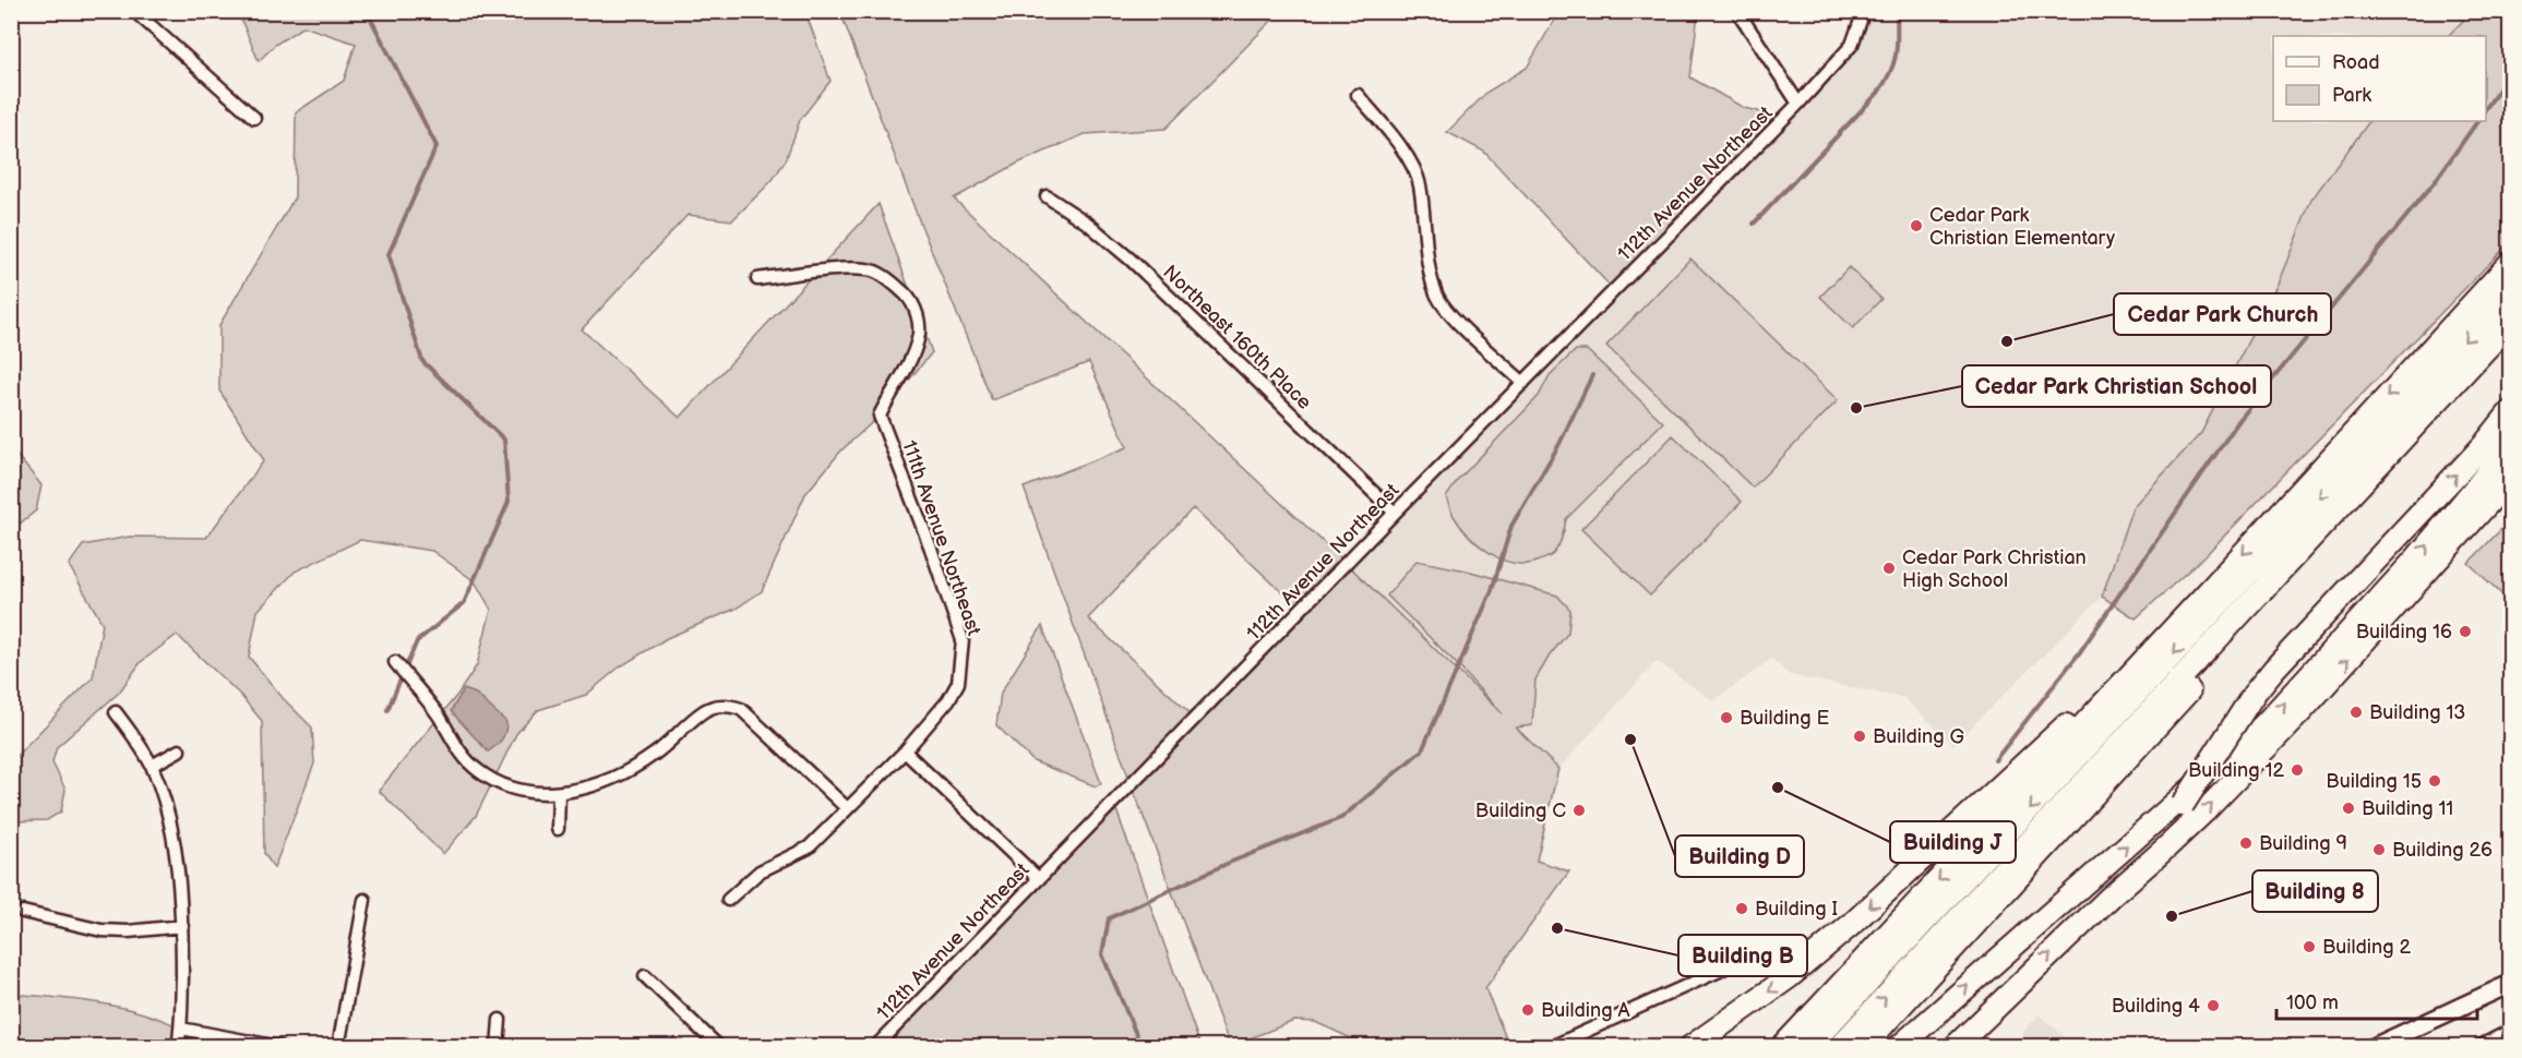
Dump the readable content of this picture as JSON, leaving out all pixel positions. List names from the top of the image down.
{
  "streets": {
    "street": ["112th Avenue Northeast", "Northeast 160th Place", "111th Avenue Northeast"]
  },
  "crossings": [
    ["112th Avenue Northeast", "Northeast 160th Place"]
  ],
  "places": [
    "Cedar Park Christian Elementary",
    "Cedar Park Church",
    "Cedar Park Christian School",
    "Cedar Park Christian High School",
    "Building 16",
    "Building 13",
    "Building E",
    "Building G",
    "Building D",
    "Building 12",
    "Building 15",
    "Building J",
    "Building 11",
    "Building C",
    "Building 9",
    "Building 26",
    "Building I",
    "Building 8",
    "Building B",
    "Building 2",
    "Building 4",
    "Building A"
  ],
  "legend": ["Road", "Park"],
  "scale_bar": "100 m"
}
